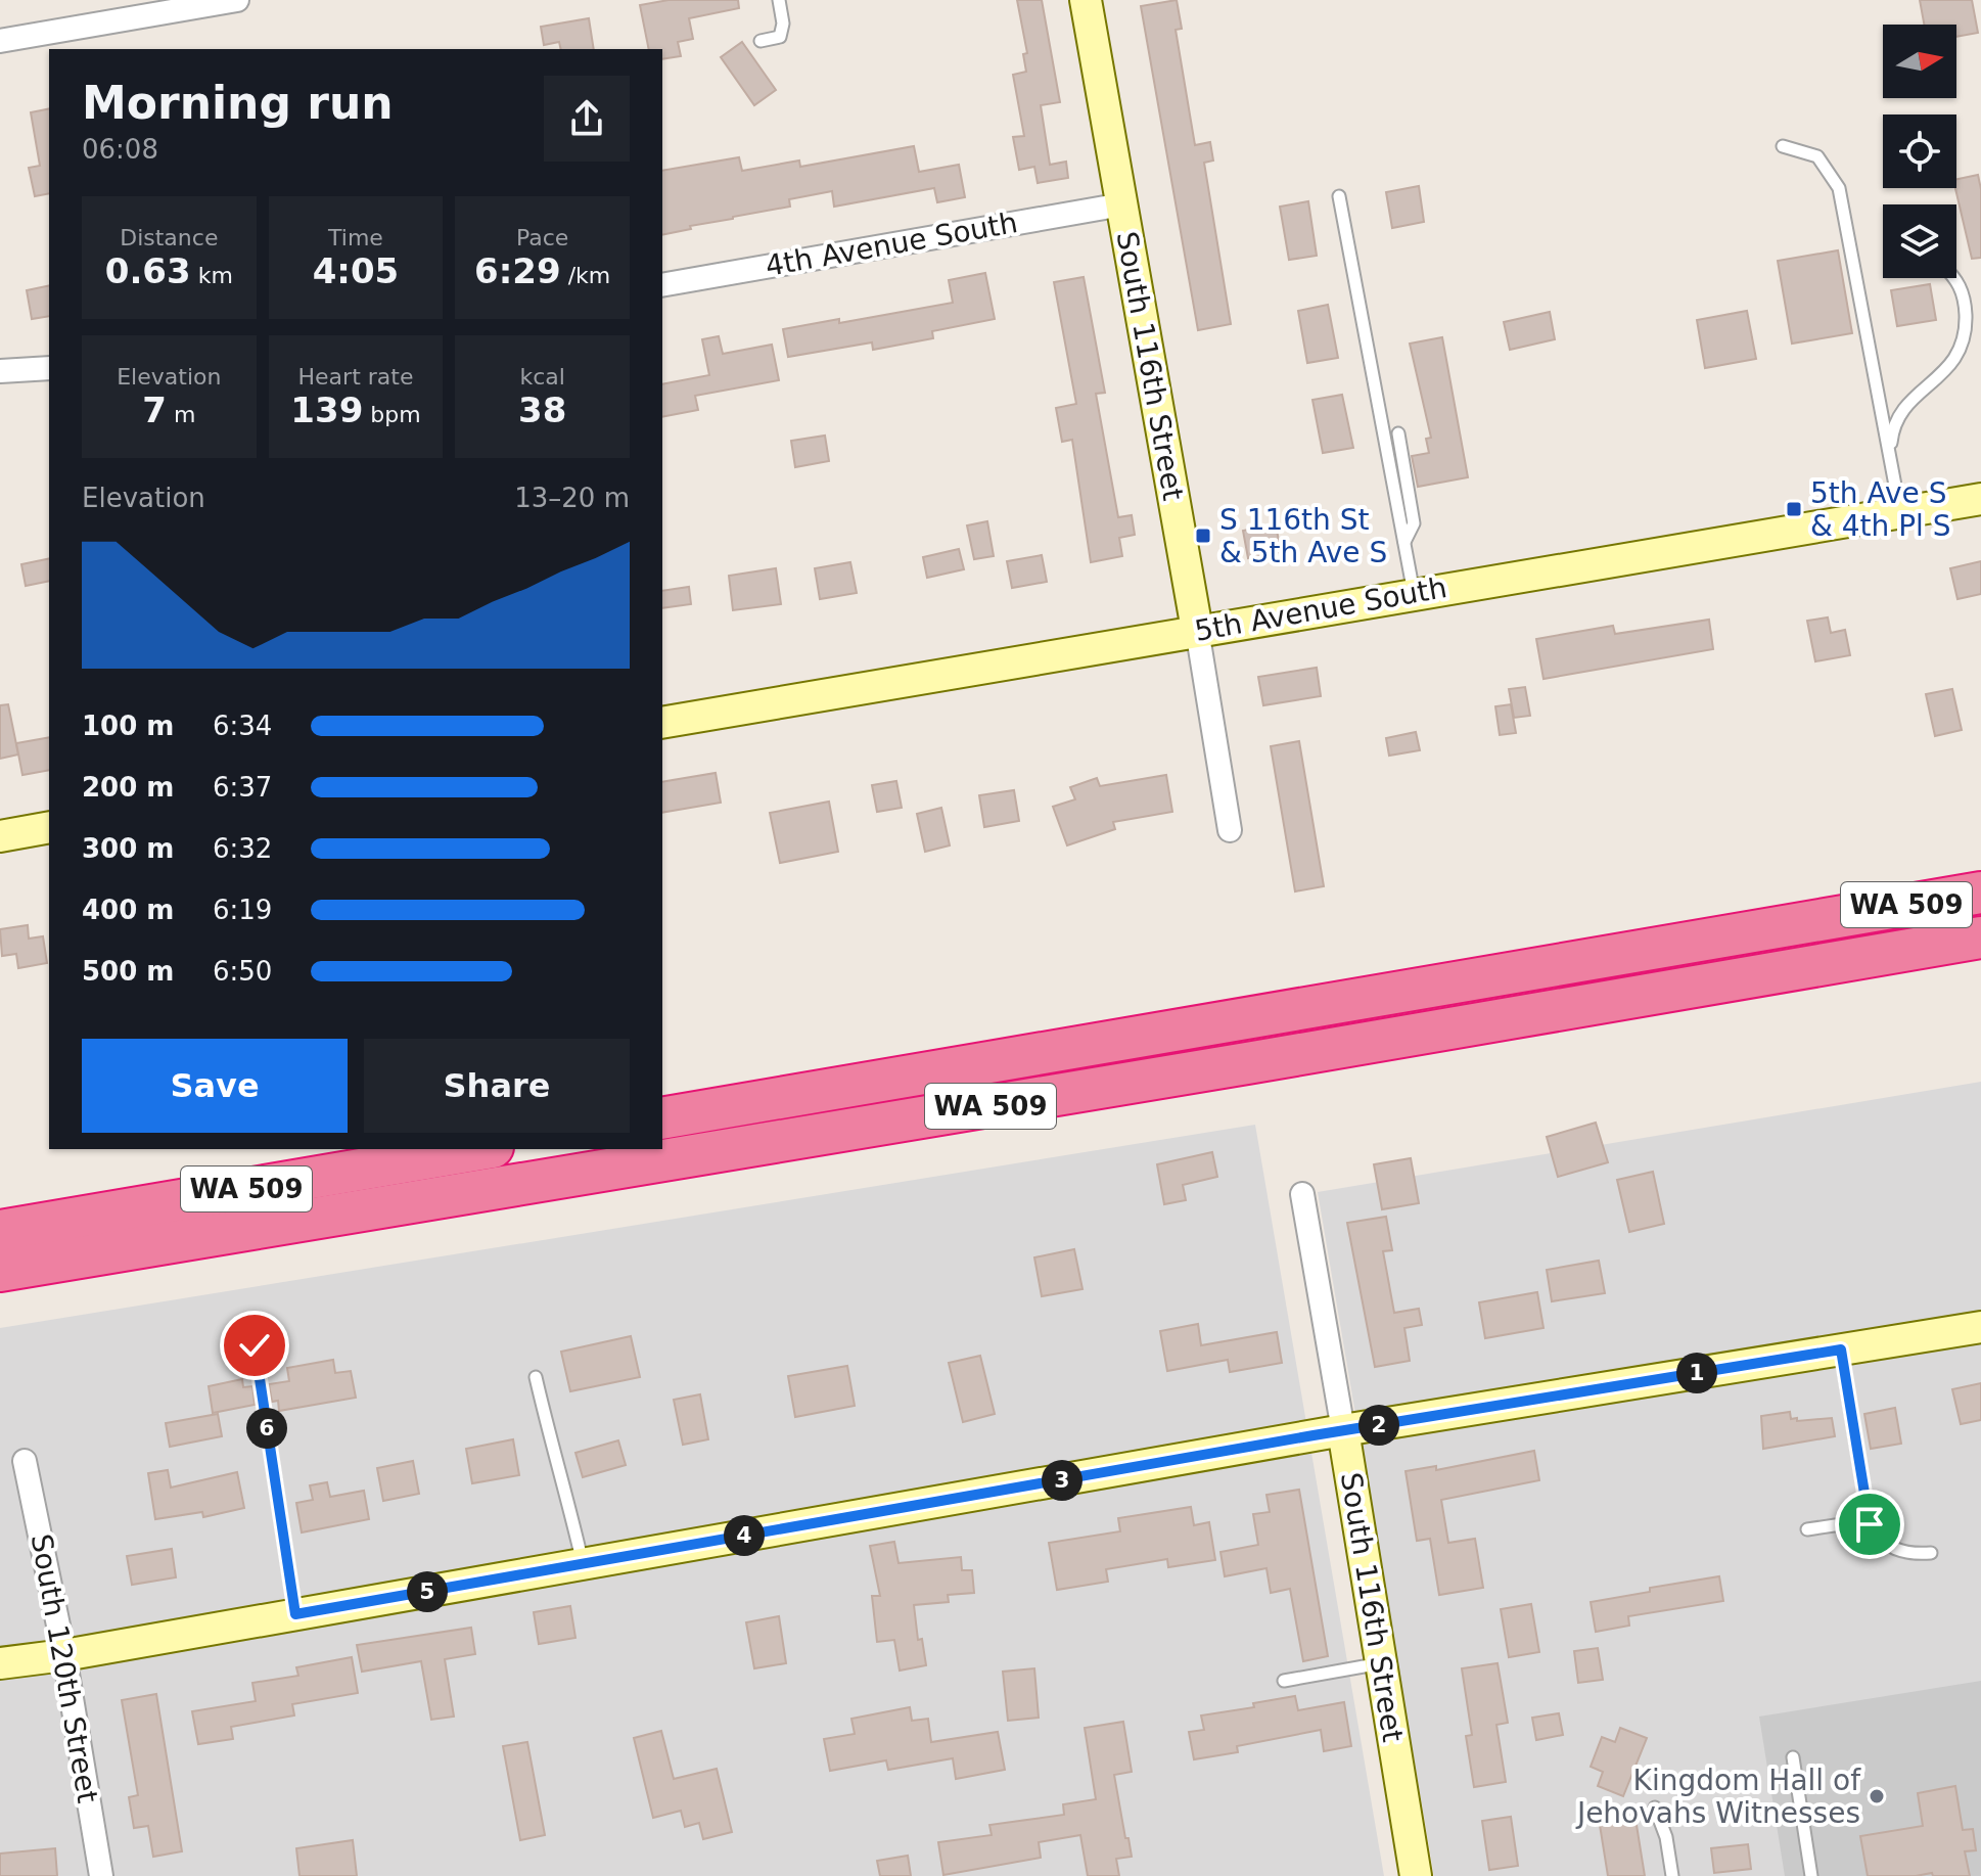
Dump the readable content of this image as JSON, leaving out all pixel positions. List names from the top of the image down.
{
  "streets": {
    "highway": ["WA 509"],
    "street": [
      "4th Avenue South",
      "South 116th Street",
      "5th Avenue South",
      "South 120th Street"
    ]
  },
  "crossings": [
    ["4th Avenue South", "South 116th Street"],
    ["South 116th Street", "5th Avenue South"]
  ],
  "places": {
    "transit": ["5th Ave S & 4th Pl S", "S 116th St & 5th Ave S"],
    "other": ["Kingdom Hall of Jehovahs Witnesses"]
  },
  "north": "right",
  "page": {
    "heading": ["Morning run", "06:08"],
    "stats": [
      ["Distance", "0.63 km"],
      ["Time", "4:05"],
      ["Pace", "6:29 /km"],
      ["Elevation", "7 m"],
      ["Heart rate", "139 bpm"],
      ["kcal", "38"]
    ],
    "chart": ["Elevation", "13–20 m"],
    "list": [
      {
        "name": "100 m",
        "note": "6:34"
      },
      {
        "name": "200 m",
        "note": "6:37"
      },
      {
        "name": "300 m",
        "note": "6:32"
      },
      {
        "name": "400 m",
        "note": "6:19"
      },
      {
        "name": "500 m",
        "note": "6:50"
      }
    ],
    "buttons": ["Save", "Share"],
    "pins": [
      "1",
      "2",
      "6",
      "3",
      "4",
      "5"
    ]
  }
}
